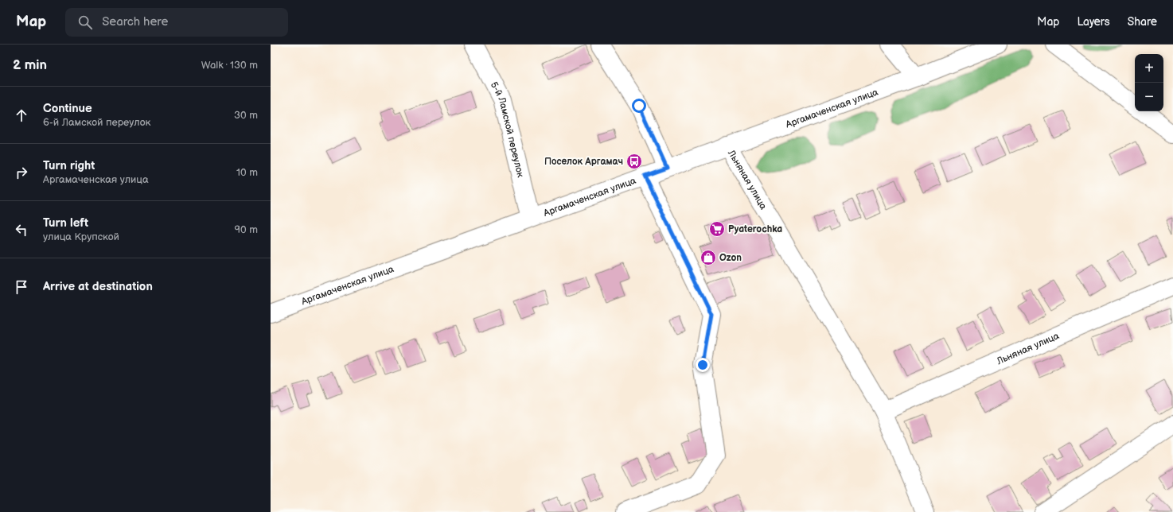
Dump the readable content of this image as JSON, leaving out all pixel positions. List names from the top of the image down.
{
  "streets": {
    "street": ["Аргамаченская улица", "5-й Ламской переулок", "Льняная улица"]
  },
  "crossings": [
    ["Аргамаченская улица", "5-й Ламской переулок"],
    ["Аргамаченская улица", "Льняная улица"]
  ],
  "places": {
    "bus stop": ["Поселок Аргамач"],
    "supermarket": ["Pyaterochka"],
    "shop": ["Ozon"]
  },
  "page": {
    "header": "Map",
    "search": "Search here",
    "nav": ["Map", "Layers", "Share"],
    "heading": ["2 min", "Walk · 130 m"],
    "map_buttons": ["+", "−"],
    "list": [
      ["Continue", "6-й Ламской переулок", "30 m"],
      ["Turn right", "Аргамаченская улица", "10 m"],
      ["Turn left", "улица Крупской", "90 m"],
      "Arrive at destination"
    ]
  }
}
